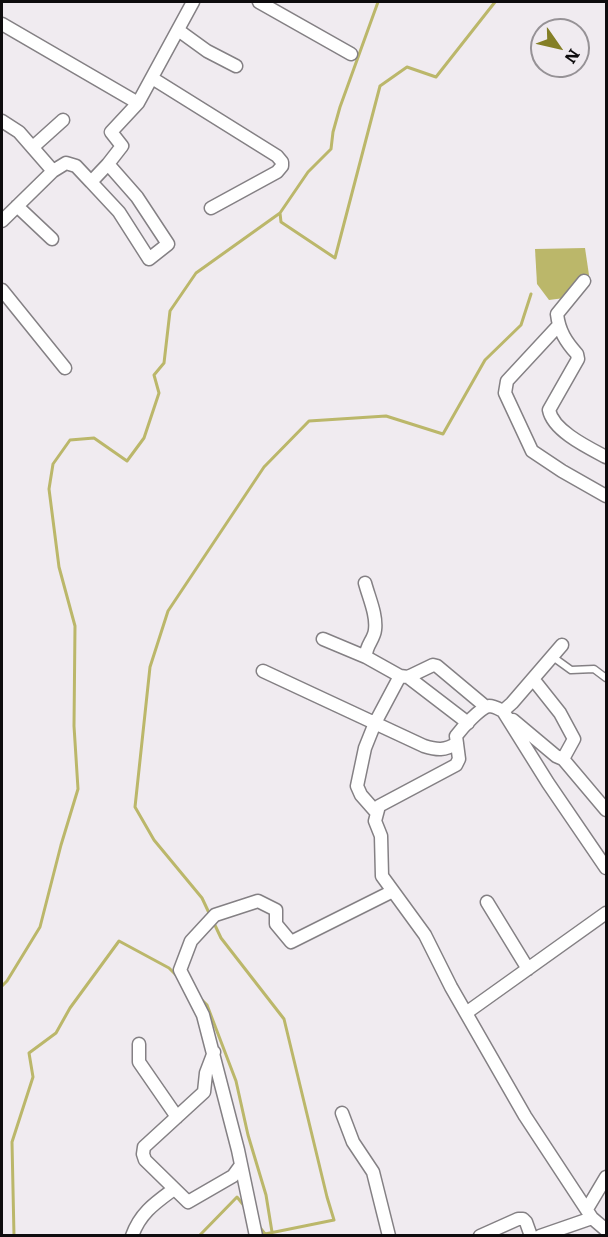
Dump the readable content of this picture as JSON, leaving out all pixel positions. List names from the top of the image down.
{
  "north": "bottom right"
}
